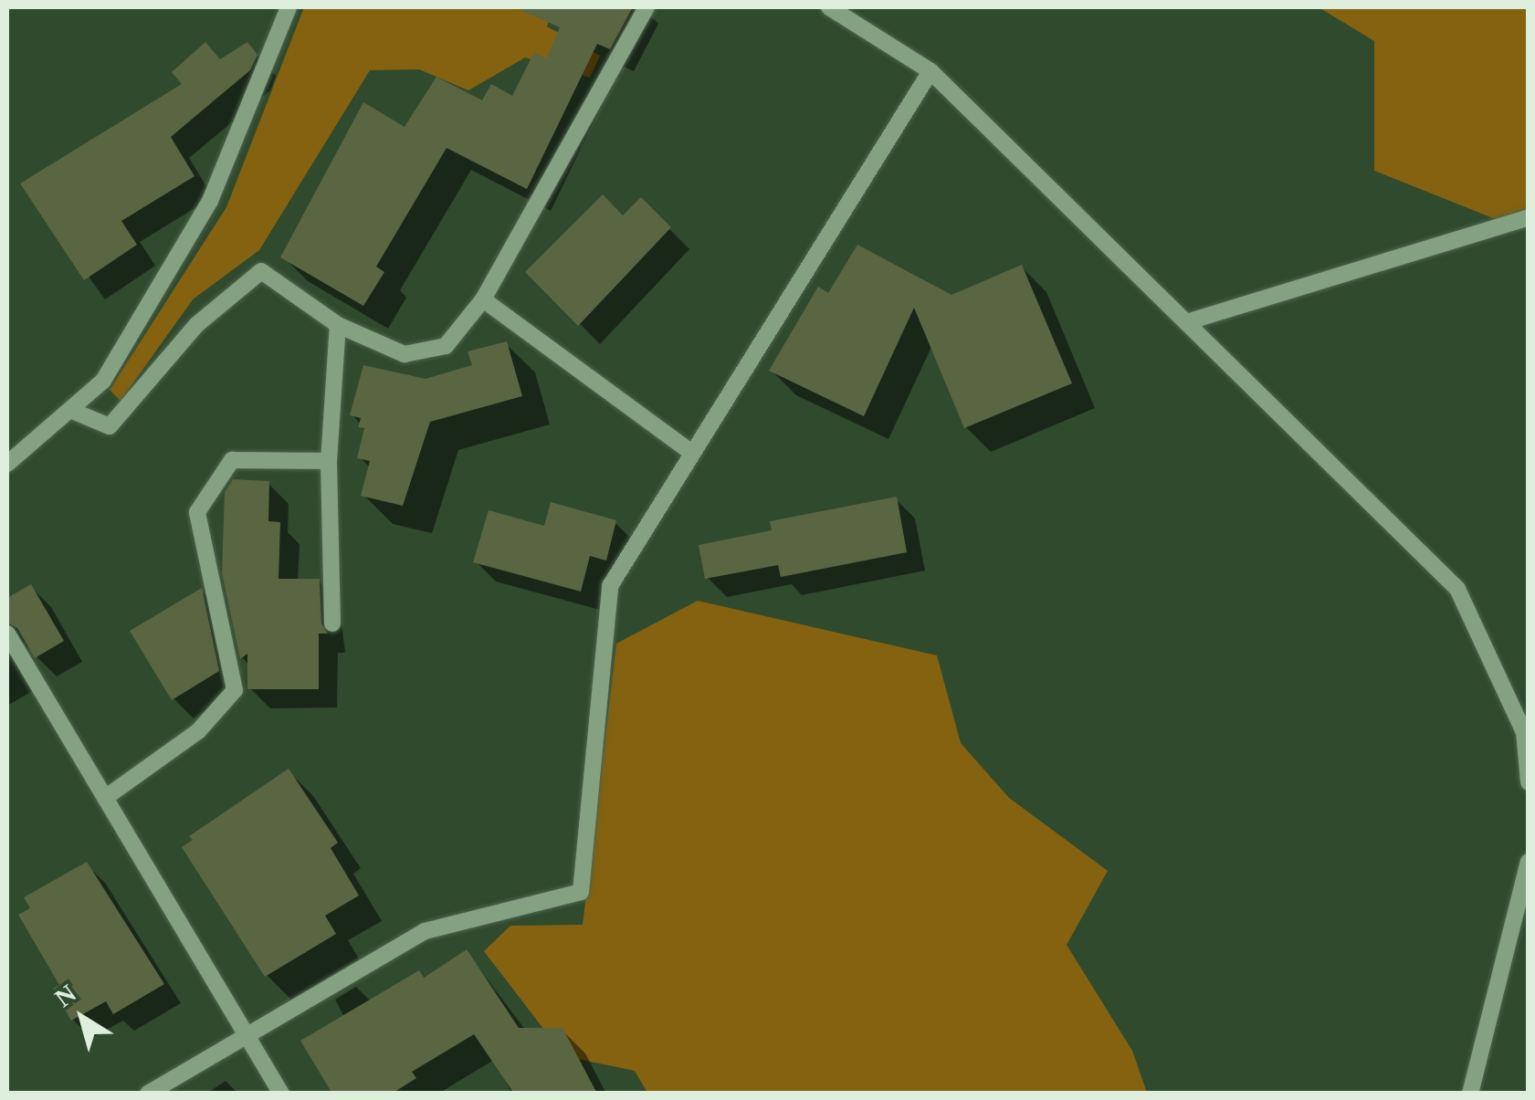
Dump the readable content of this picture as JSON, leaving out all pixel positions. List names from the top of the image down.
{
  "north": "top left"
}
